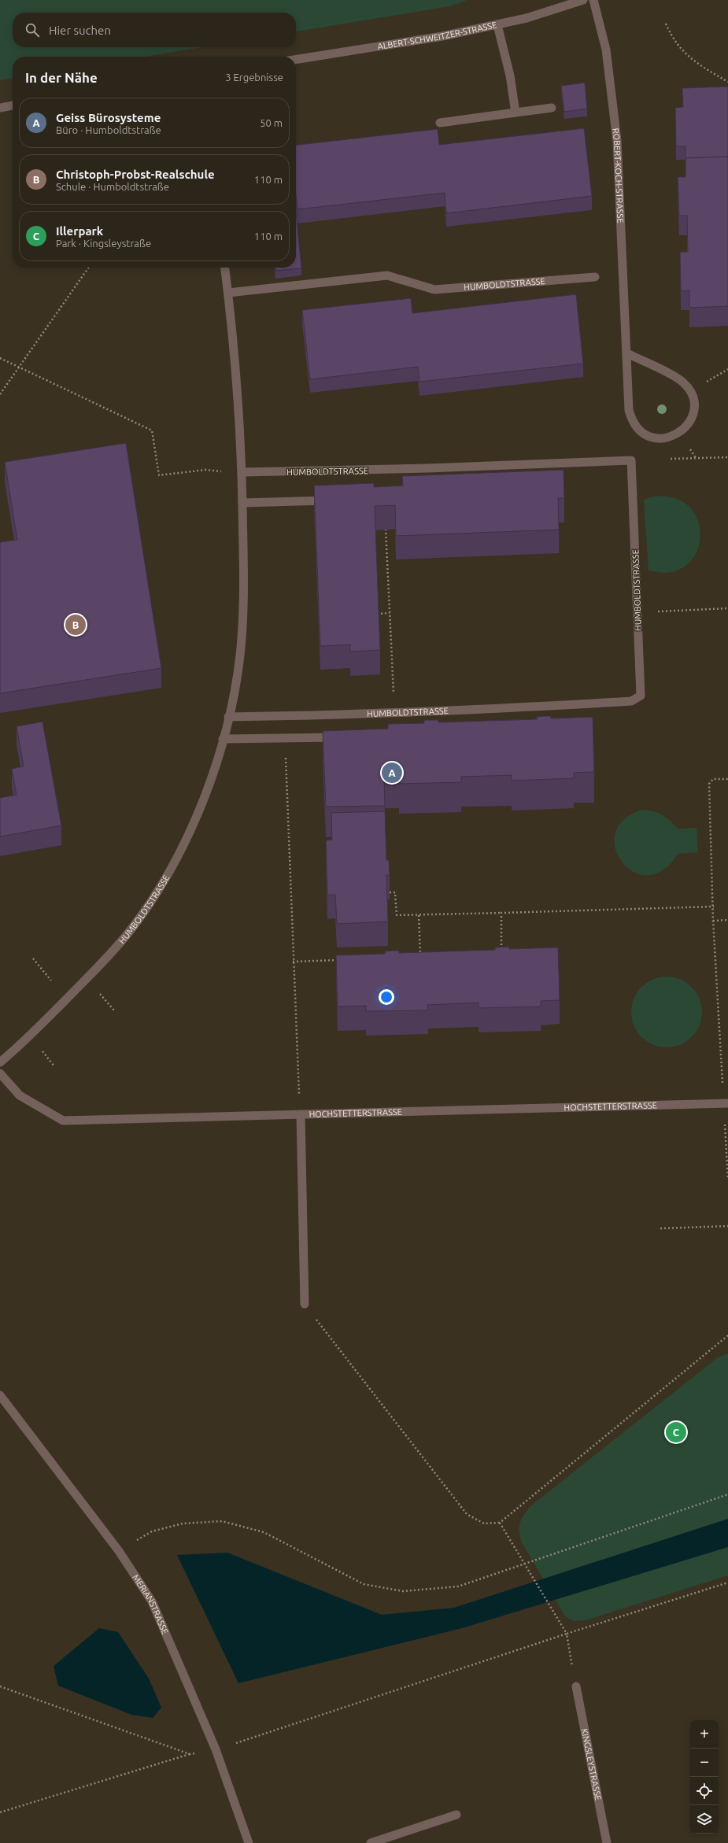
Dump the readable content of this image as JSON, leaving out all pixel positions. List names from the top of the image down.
{
  "streets": {
    "street": [
      "ALBERT-SCHWEITZER-STRASSE",
      "ROBERT-KOCH-STRASSE",
      "HUMBOLDTSTRASSE",
      "HOCHSTETTERSTRASSE",
      "MERIANSTRASSE",
      "KINGSLEYSTRASSE"
    ]
  },
  "page": {
    "search": "Hier suchen",
    "heading": ["In der Nähe", "3 Ergebnisse"],
    "list": [
      {
        "mark": "A",
        "name": "Geiss Bürosysteme",
        "note": "Büro · Humboldtstraße",
        "value": "50 m"
      },
      {
        "mark": "B",
        "name": "Christoph-Probst-Realschule",
        "note": "Schule · Humboldtstraße",
        "value": "110 m"
      },
      {
        "mark": "C",
        "name": "Illerpark",
        "note": "Park · Kingsleystraße",
        "value": "110 m"
      }
    ],
    "pins": ["B", "A", "C"],
    "map_buttons": ["+", "−"]
  }
}
